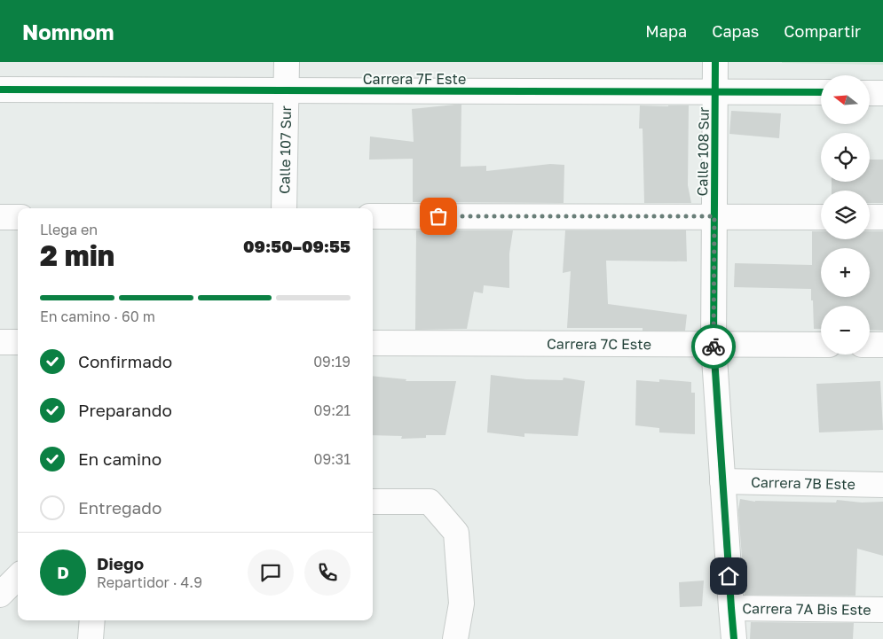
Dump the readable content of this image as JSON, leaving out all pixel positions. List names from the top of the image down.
{
  "streets": {
    "street": [
      "Carrera 7F Este",
      "Calle 107 Sur",
      "Calle 108 Sur",
      "Carrera 7C Este",
      "Carrera 7B Este",
      "Carrera 7A Bis Este"
    ]
  },
  "crossings": [
    ["Carrera 7F Este", "Calle 107 Sur"],
    ["Carrera 7F Este", "Calle 108 Sur"],
    ["Calle 108 Sur", "Carrera 7C Este"],
    ["Calle 108 Sur", "Carrera 7B Este"],
    ["Calle 108 Sur", "Carrera 7A Bis Este"]
  ],
  "north": "left",
  "page": {
    "header": "Nomnom",
    "nav": ["Mapa", "Capas", "Compartir"],
    "map_buttons": ["+", "−"],
    "heading": ["2 min", "Llega en", "09:50–09:55"],
    "panel": ["Diego", "Repartidor · 4.9"],
    "bar": "En camino · 60 m",
    "list": [
      ["Confirmado", "09:19"],
      ["Preparando", "09:21"],
      ["En camino", "09:31"],
      "Entregado"
    ],
    "round": "D"
  }
}
